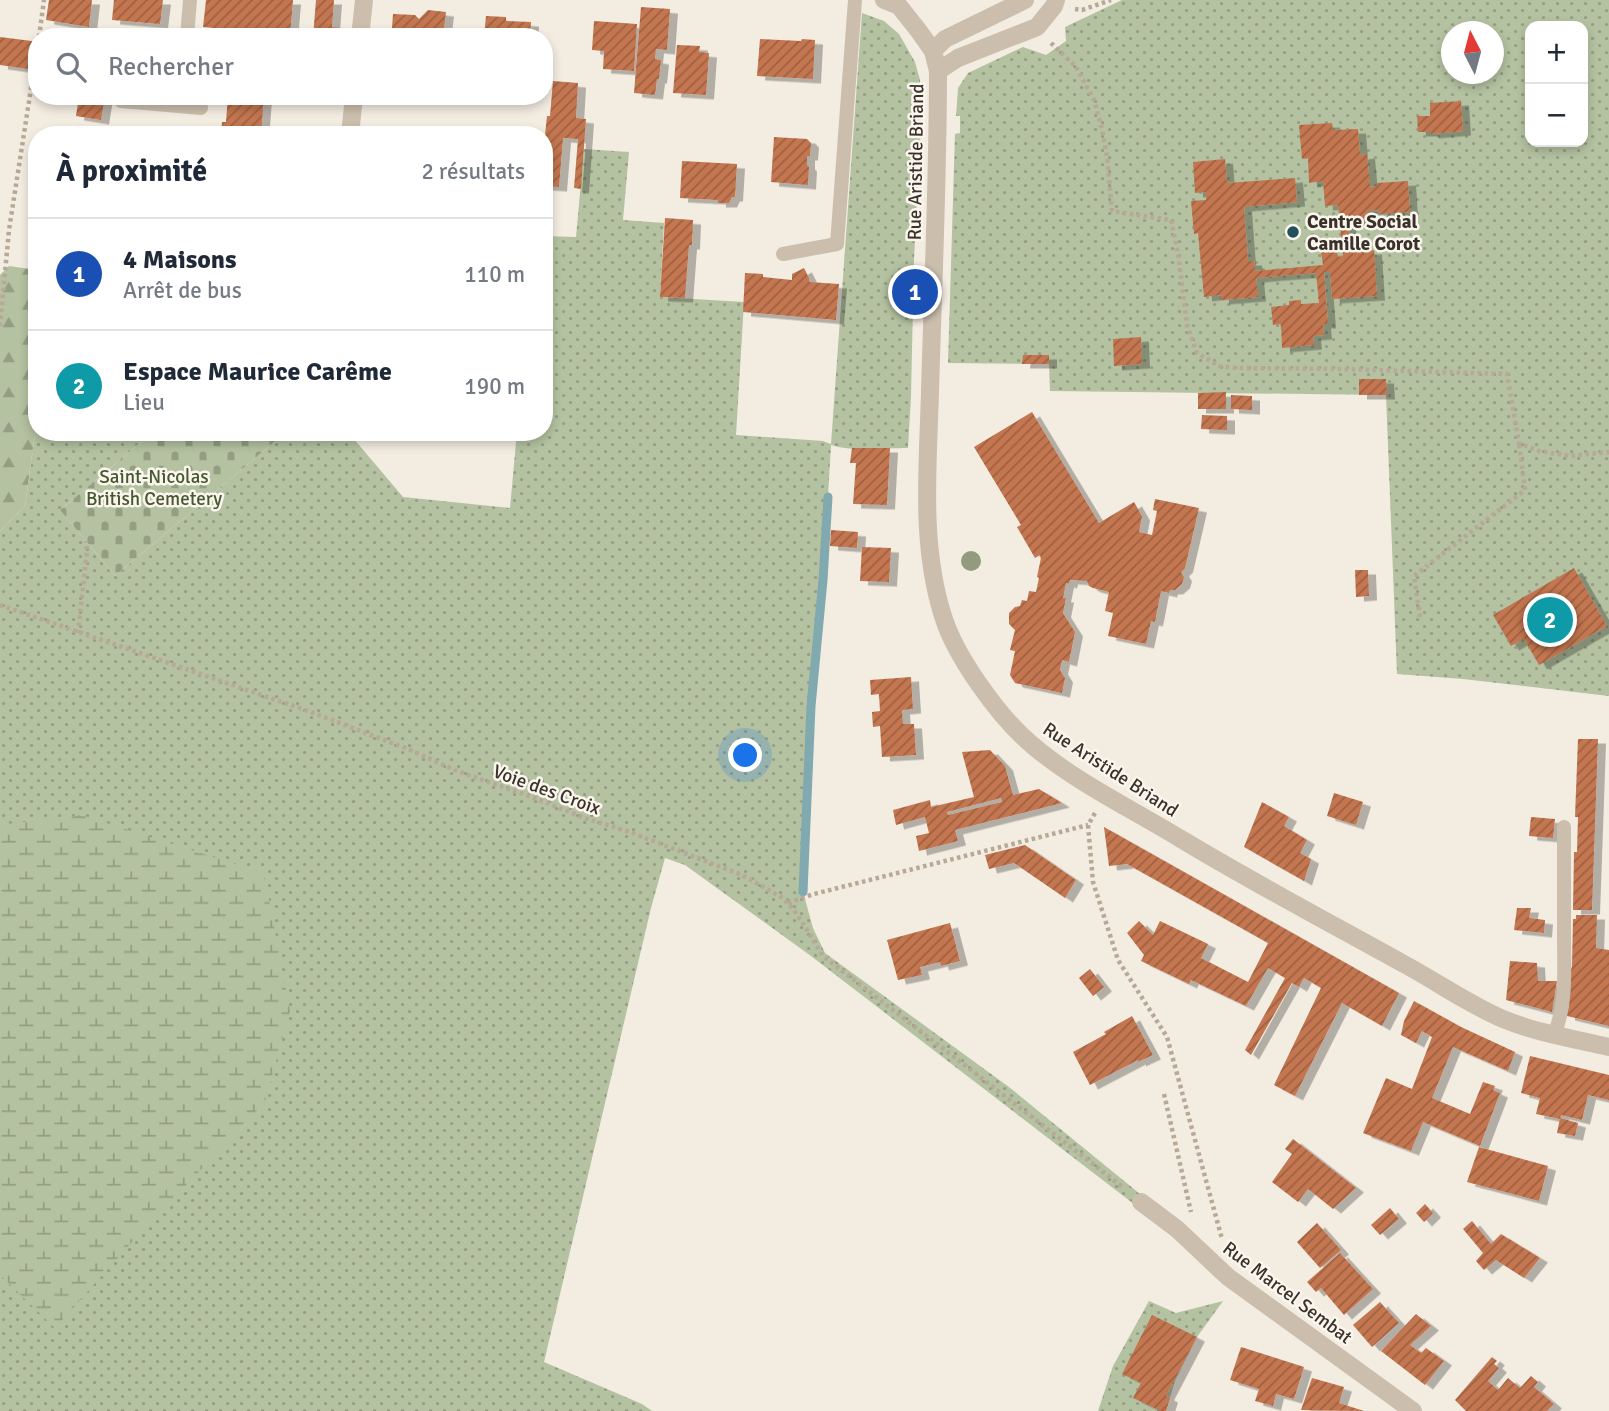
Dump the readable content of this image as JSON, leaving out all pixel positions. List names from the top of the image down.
{
  "streets": {
    "street": ["Rue Aristide Briand", "Rue Marcel Sembat"],
    "path": ["Voie des Croix"]
  },
  "parks": ["Saint-Nicolas British Cemetery"],
  "places": ["Centre Social Camille Corot"],
  "north": "top",
  "page": {
    "map_buttons": ["+", "−"],
    "search": "Rechercher",
    "heading": ["À proximité", "2 résultats"],
    "list": [
      {
        "mark": "1",
        "name": "4 Maisons",
        "note": "Arrêt de bus",
        "value": "110 m"
      },
      {
        "mark": "2",
        "name": "Espace Maurice Carême",
        "note": "Lieu",
        "value": "190 m"
      }
    ],
    "pins": ["1", "2"]
  }
}
